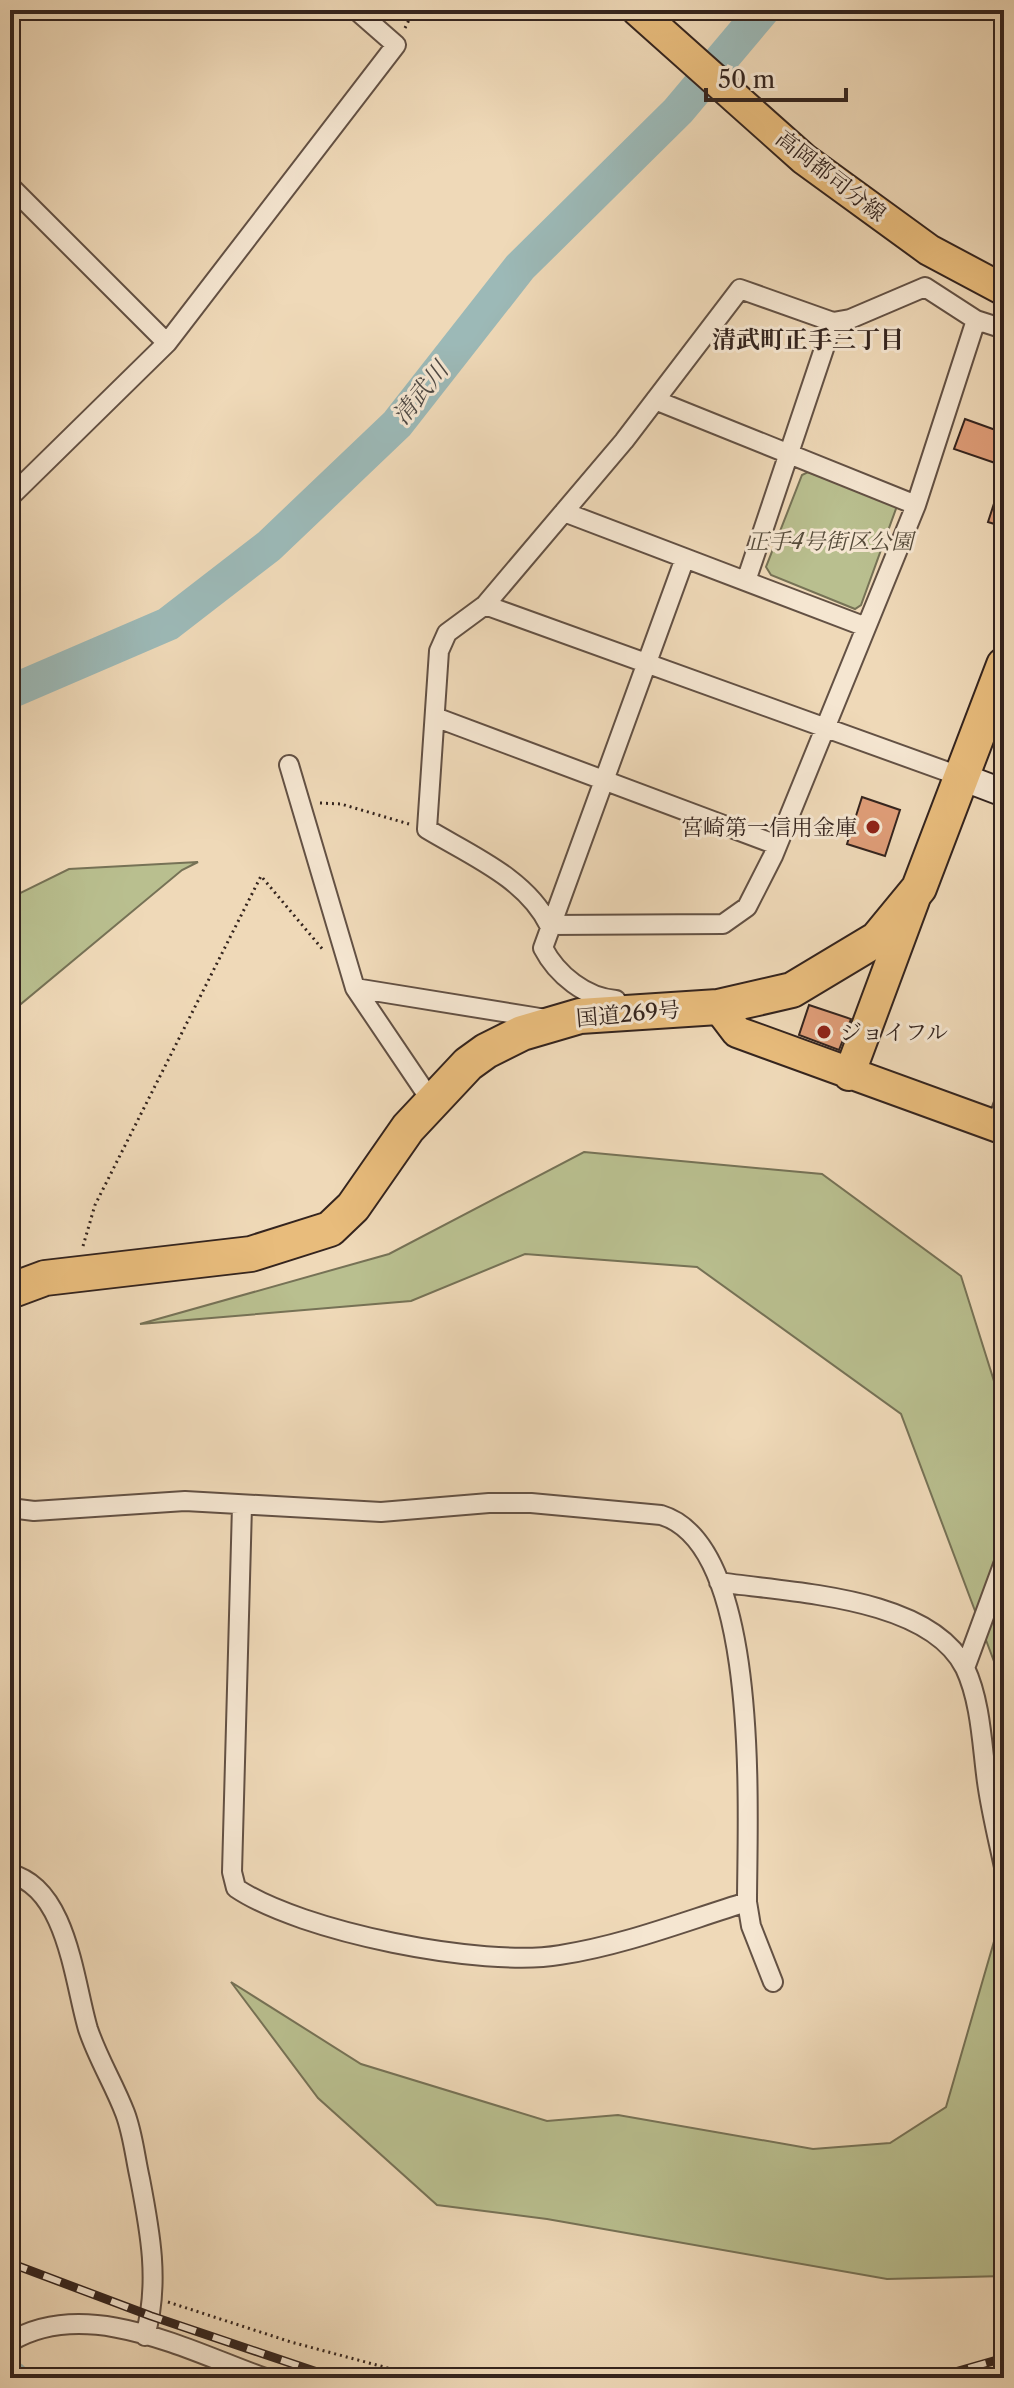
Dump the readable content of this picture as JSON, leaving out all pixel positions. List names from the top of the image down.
{
  "streets": {
    "highway": ["国道269号"],
    "main road": ["高岡都司分線"]
  },
  "districts": ["清武町正手三丁目"],
  "water": ["清武川"],
  "parks": ["正手4号街区公園"],
  "places": ["宮崎第一信用金庫", "ジョイフル"],
  "scale_bar": "50 m"
}
